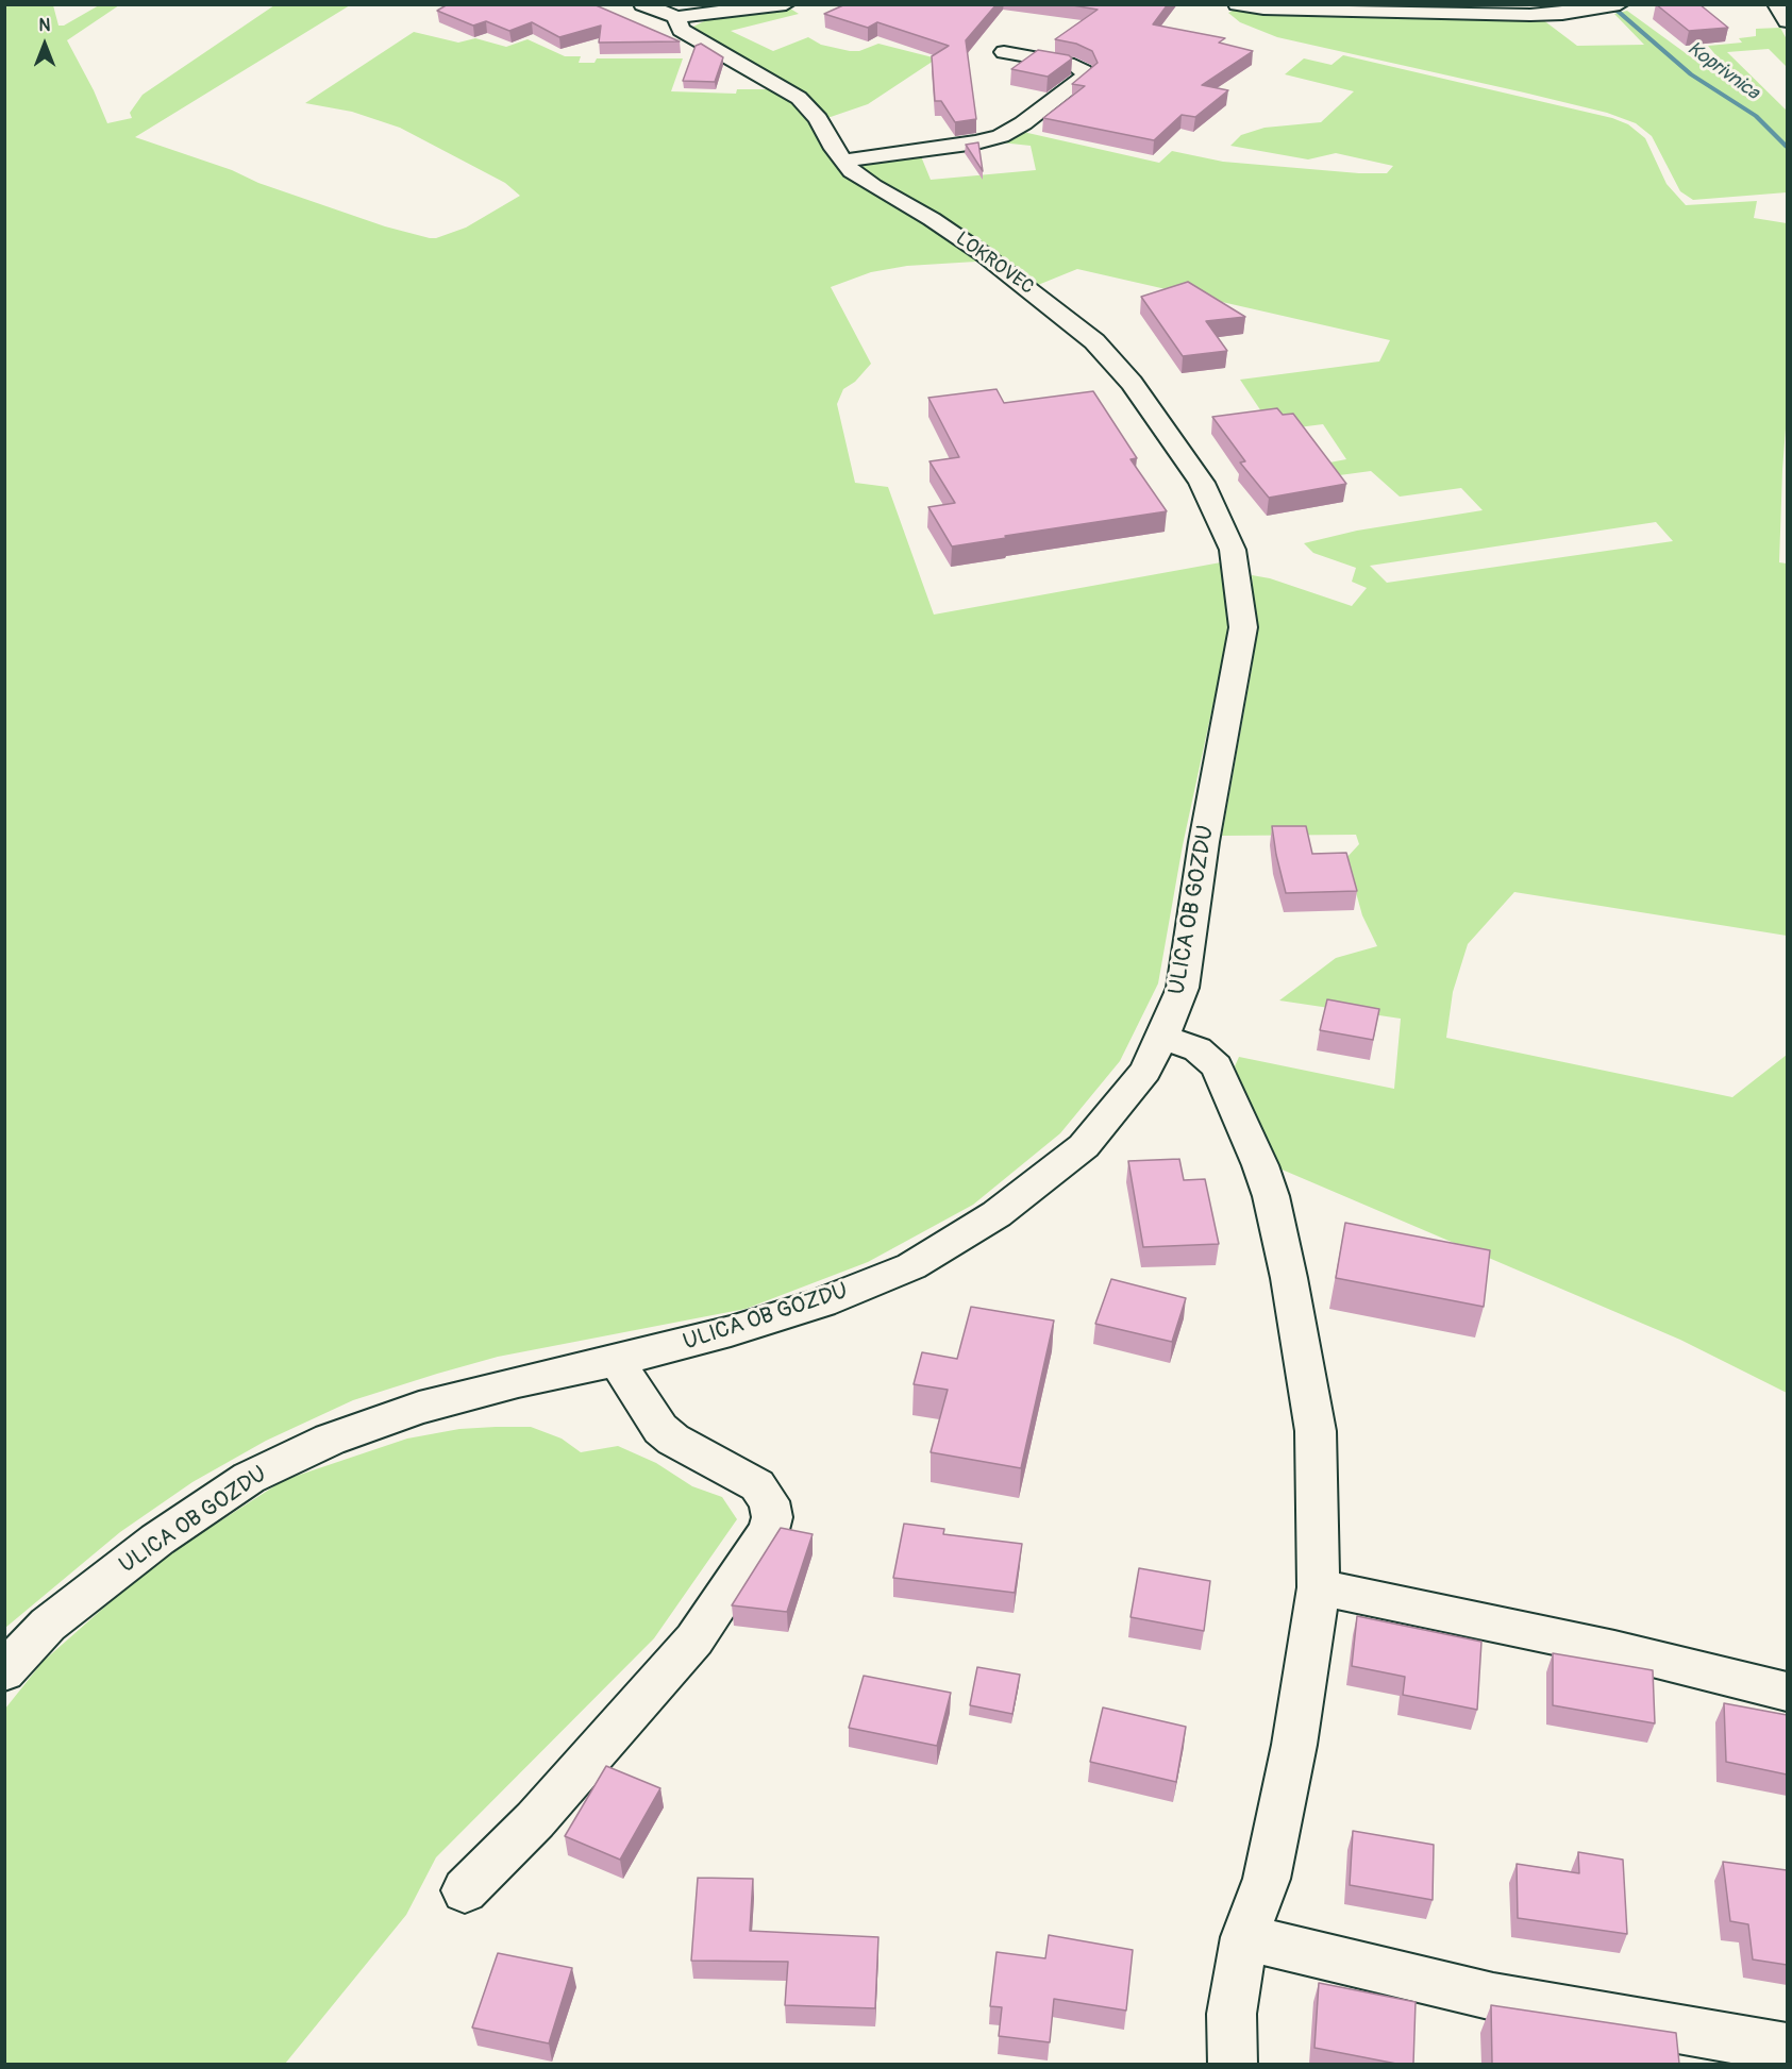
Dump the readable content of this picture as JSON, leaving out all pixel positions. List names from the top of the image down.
{
  "streets": {
    "street": ["LOKROVEC", "ULICA OB GOZDU"]
  },
  "crossings": [
    ["LOKROVEC", "ULICA OB GOZDU"]
  ],
  "water": ["Koprivnica"],
  "north": "top"
}
